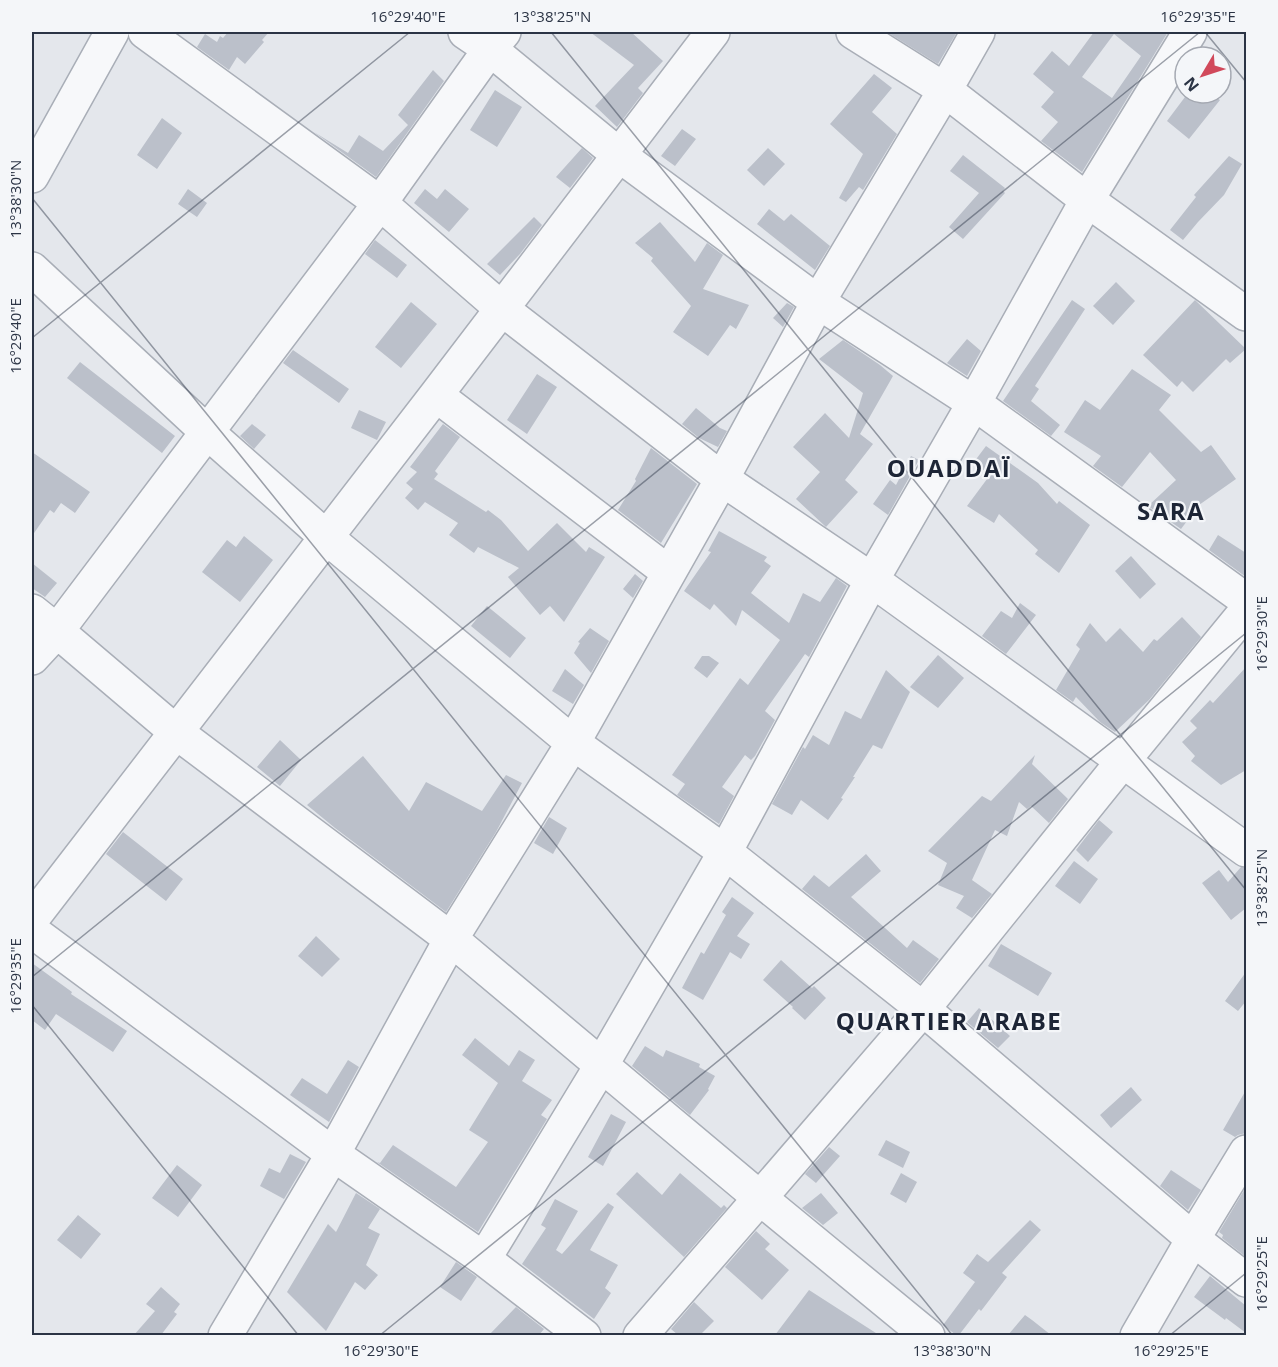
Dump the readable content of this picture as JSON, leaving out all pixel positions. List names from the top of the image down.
{
  "districts": ["OUADDAÏ", "SARA", "QUARTIER ARABE"],
  "north": "bottom left",
  "coordinates": [
    "16°29'40\"E",
    "13°38'25\"N",
    "16°29'35\"E",
    "13°38'30\"N",
    "16°29'30\"E",
    "16°29'25\"E"
  ]
}
